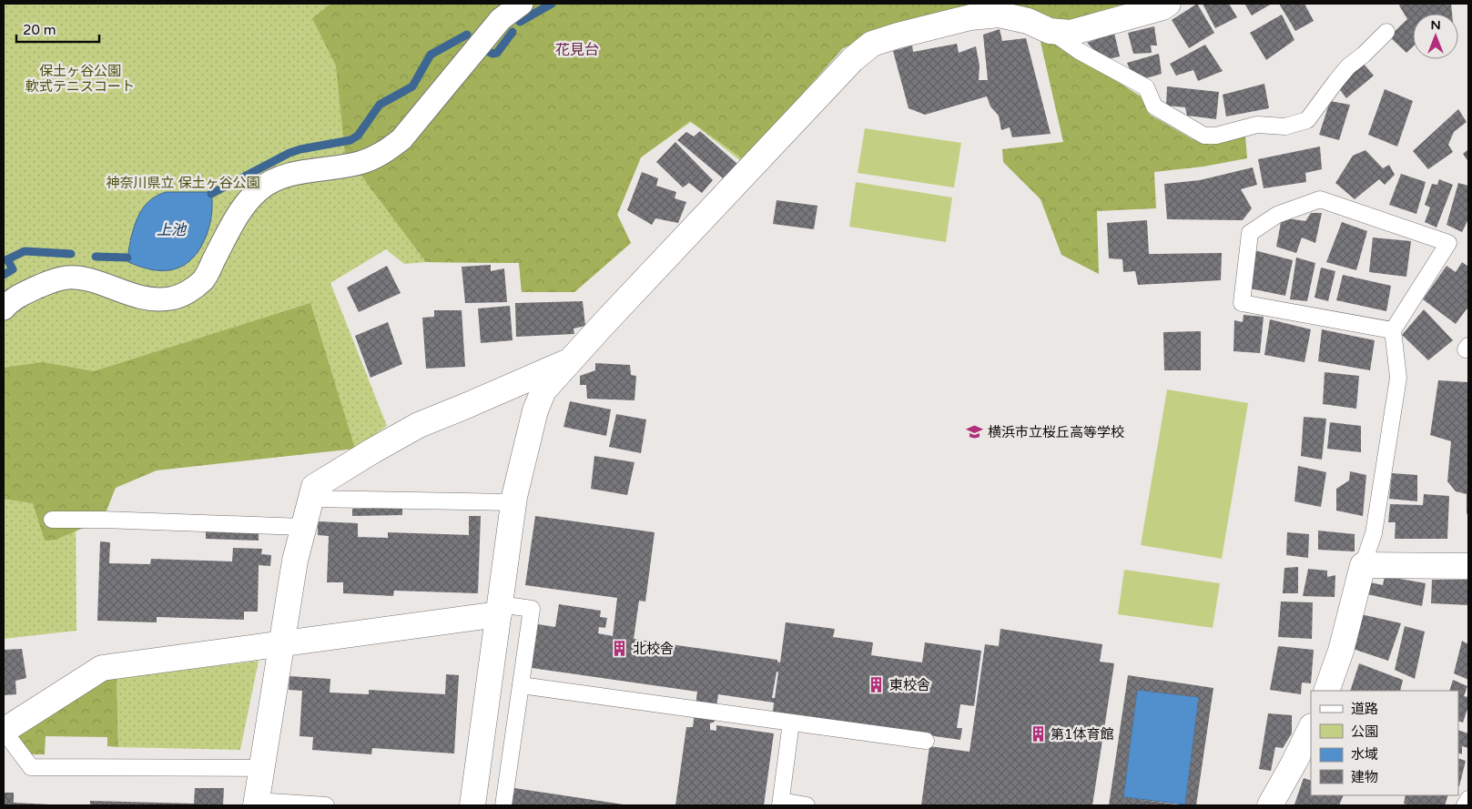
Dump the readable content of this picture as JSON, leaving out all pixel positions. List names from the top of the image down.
{
  "districts": ["花見台"],
  "water": ["上池"],
  "parks": ["保土ヶ谷公園 軟式テニスコート", "神奈川県立 保土ヶ谷公園"],
  "places": {
    "school or university": ["横浜市立桜丘高等学校"],
    "building": ["北校舎", "東校舎", "第1体育館"]
  },
  "legend": [
    "道路",
    "公園",
    "水域",
    "建物"
  ],
  "scale_bar": "20 m",
  "north": "top"
}
